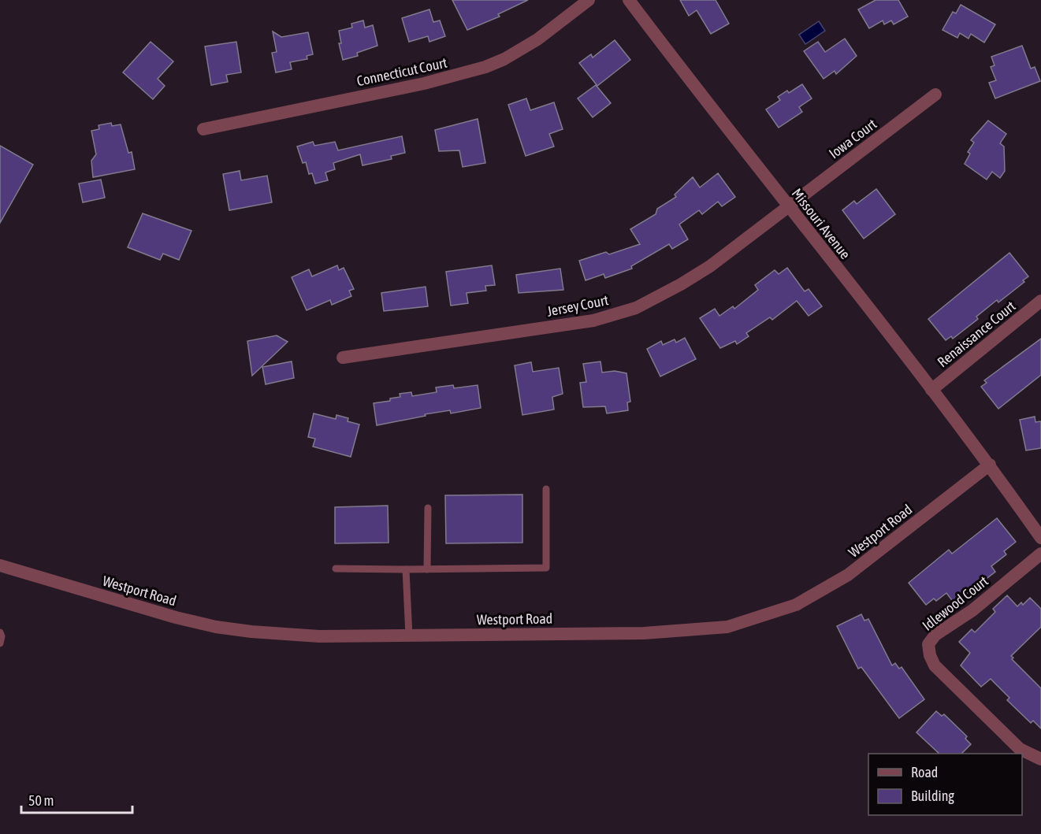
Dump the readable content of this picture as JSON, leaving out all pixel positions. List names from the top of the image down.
{
  "streets": {
    "street": [
      "Connecticut Court",
      "Iowa Court",
      "Missouri Avenue",
      "Jersey Court",
      "Renaissance Court",
      "Westport Road",
      "Idlewood Court"
    ]
  },
  "crossings": [
    ["Iowa Court", "Missouri Avenue"],
    ["Iowa Court", "Jersey Court"],
    ["Missouri Avenue", "Jersey Court"],
    ["Missouri Avenue", "Renaissance Court"],
    ["Missouri Avenue", "Westport Road"]
  ],
  "legend": ["Road", "Building"],
  "scale_bar": "50 m"
}
